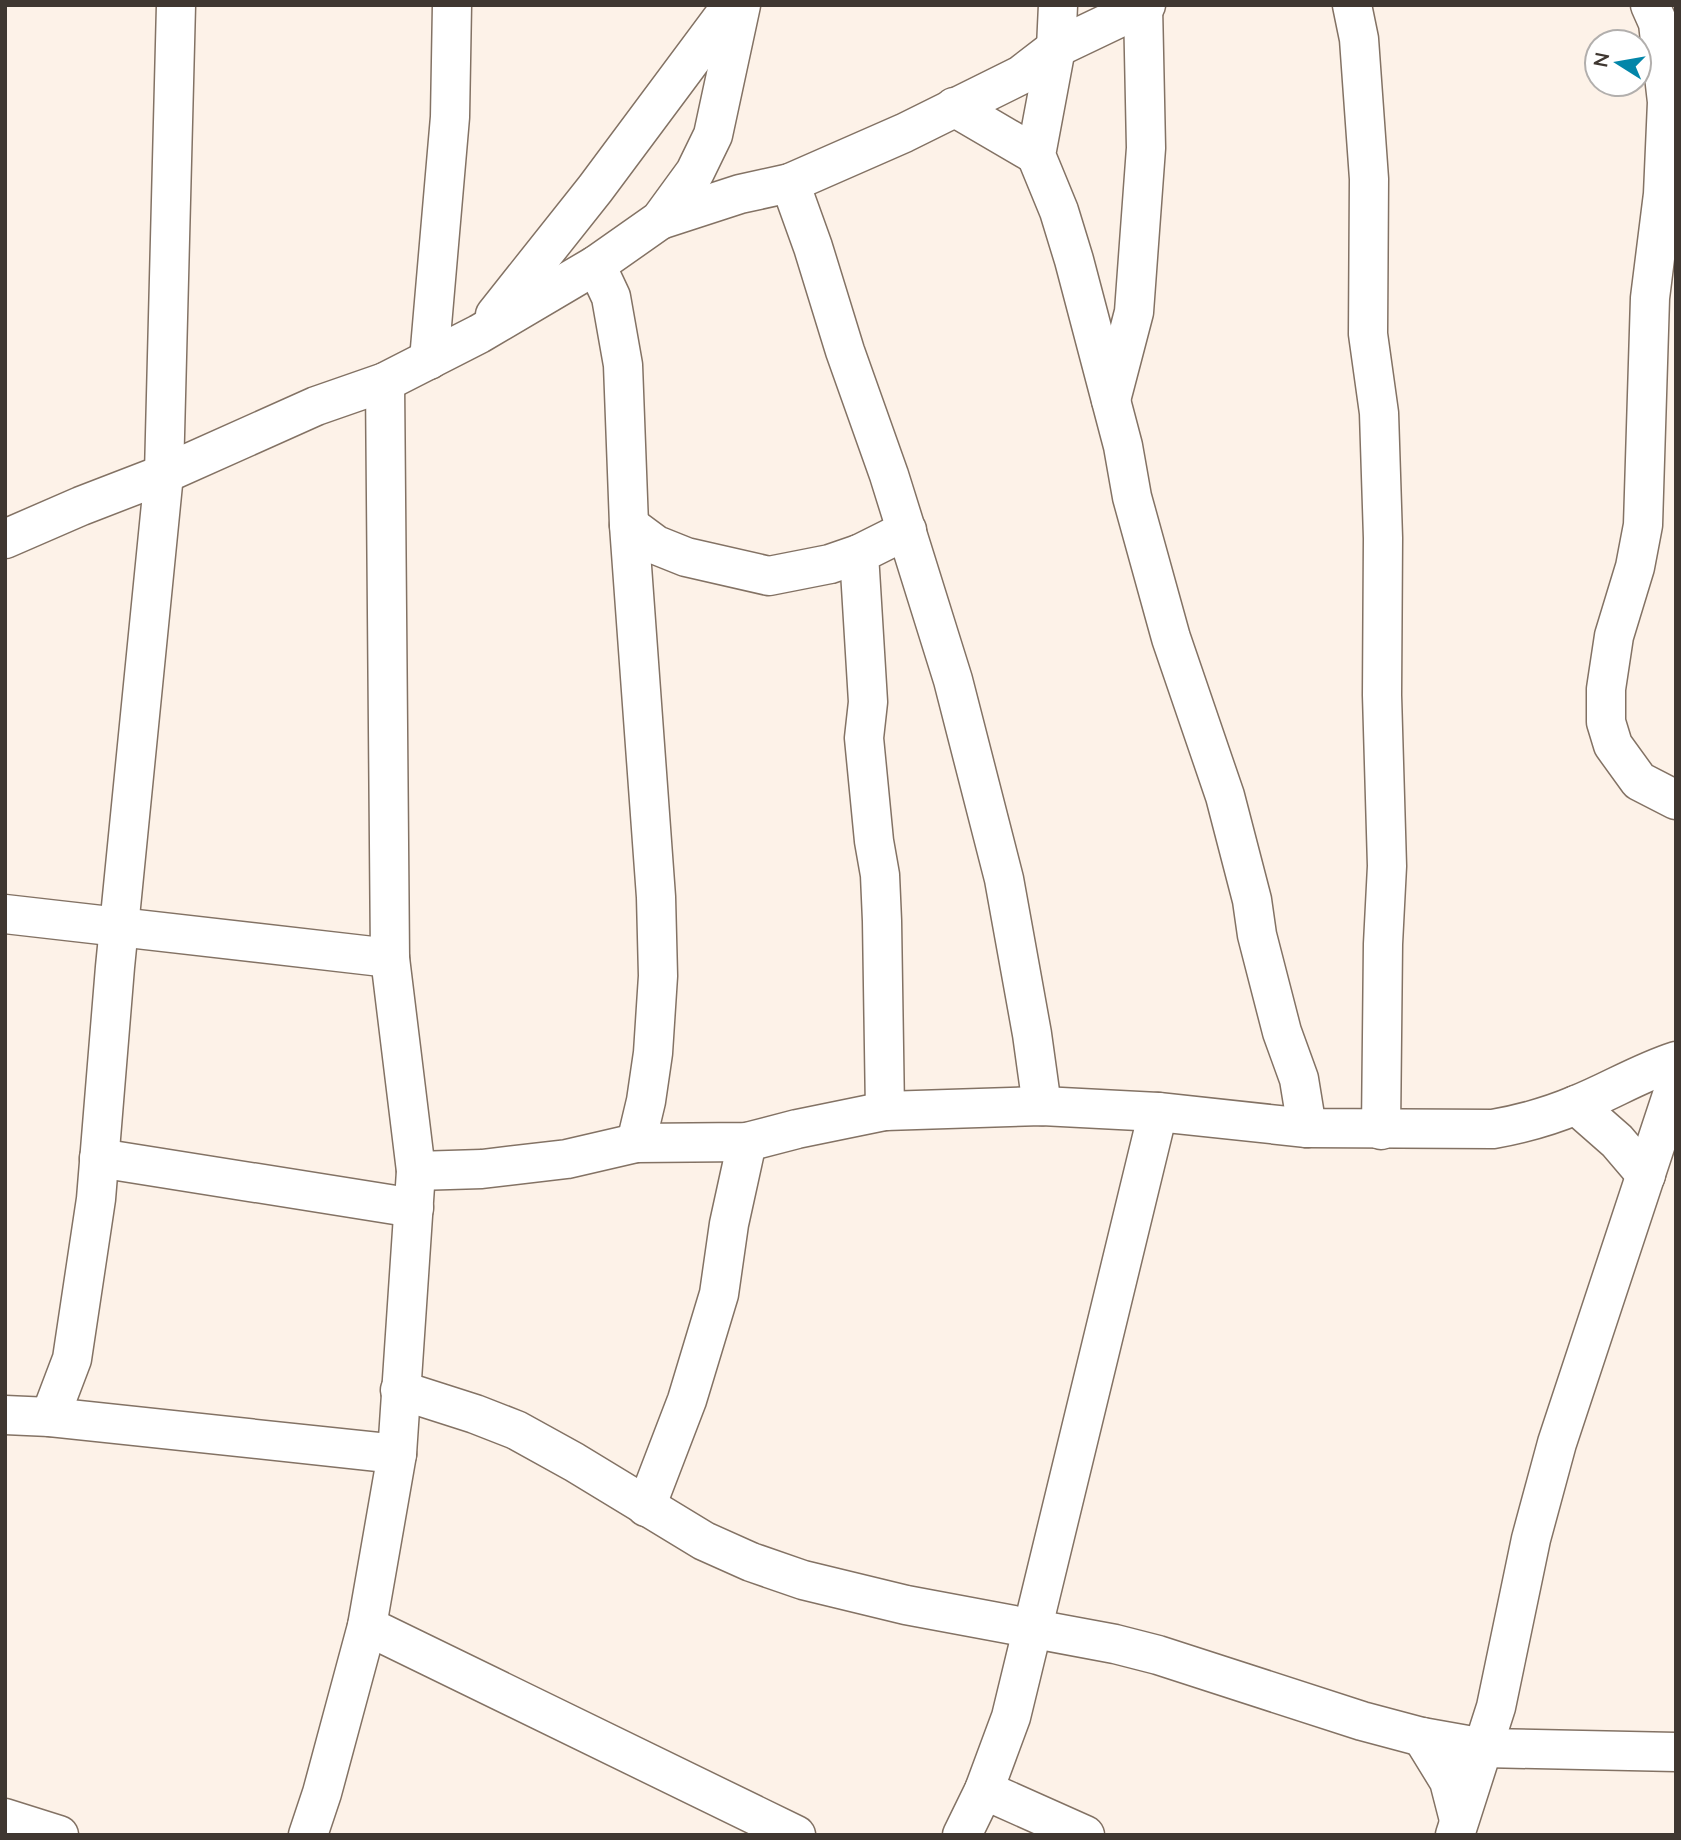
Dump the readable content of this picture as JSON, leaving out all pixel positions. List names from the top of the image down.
{
  "north": "left"
}
